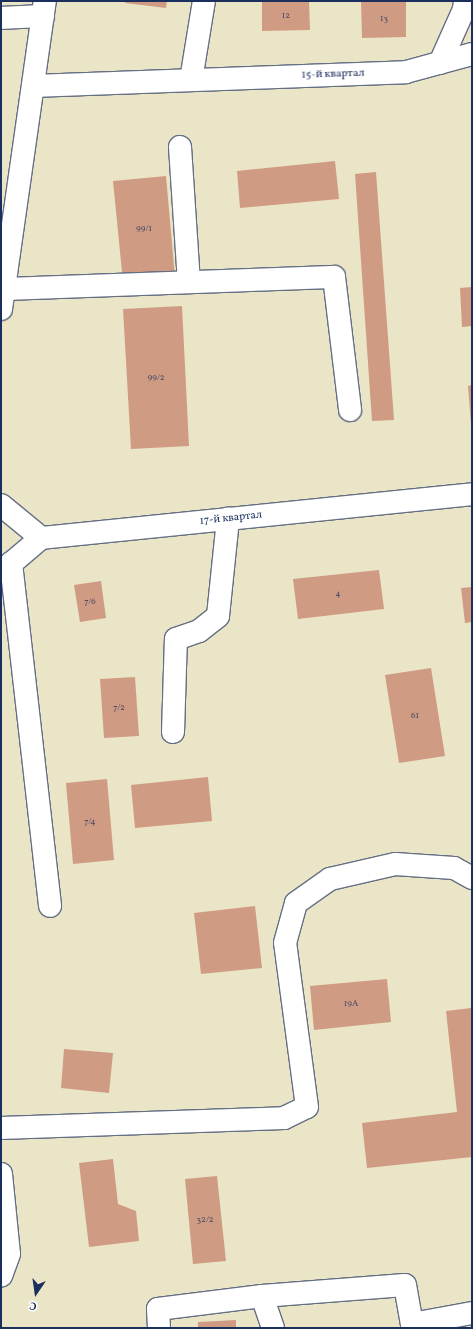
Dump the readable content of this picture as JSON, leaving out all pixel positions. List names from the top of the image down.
{
  "streets": {
    "street": ["15-й квартал", "17-й квартал"]
  },
  "house_numbers": [
    "12",
    "13",
    "99/1",
    "99/2",
    "4",
    "7/6",
    "7/2",
    "61",
    "7/4",
    "19А",
    "32/2"
  ],
  "north": "bottom"
}
